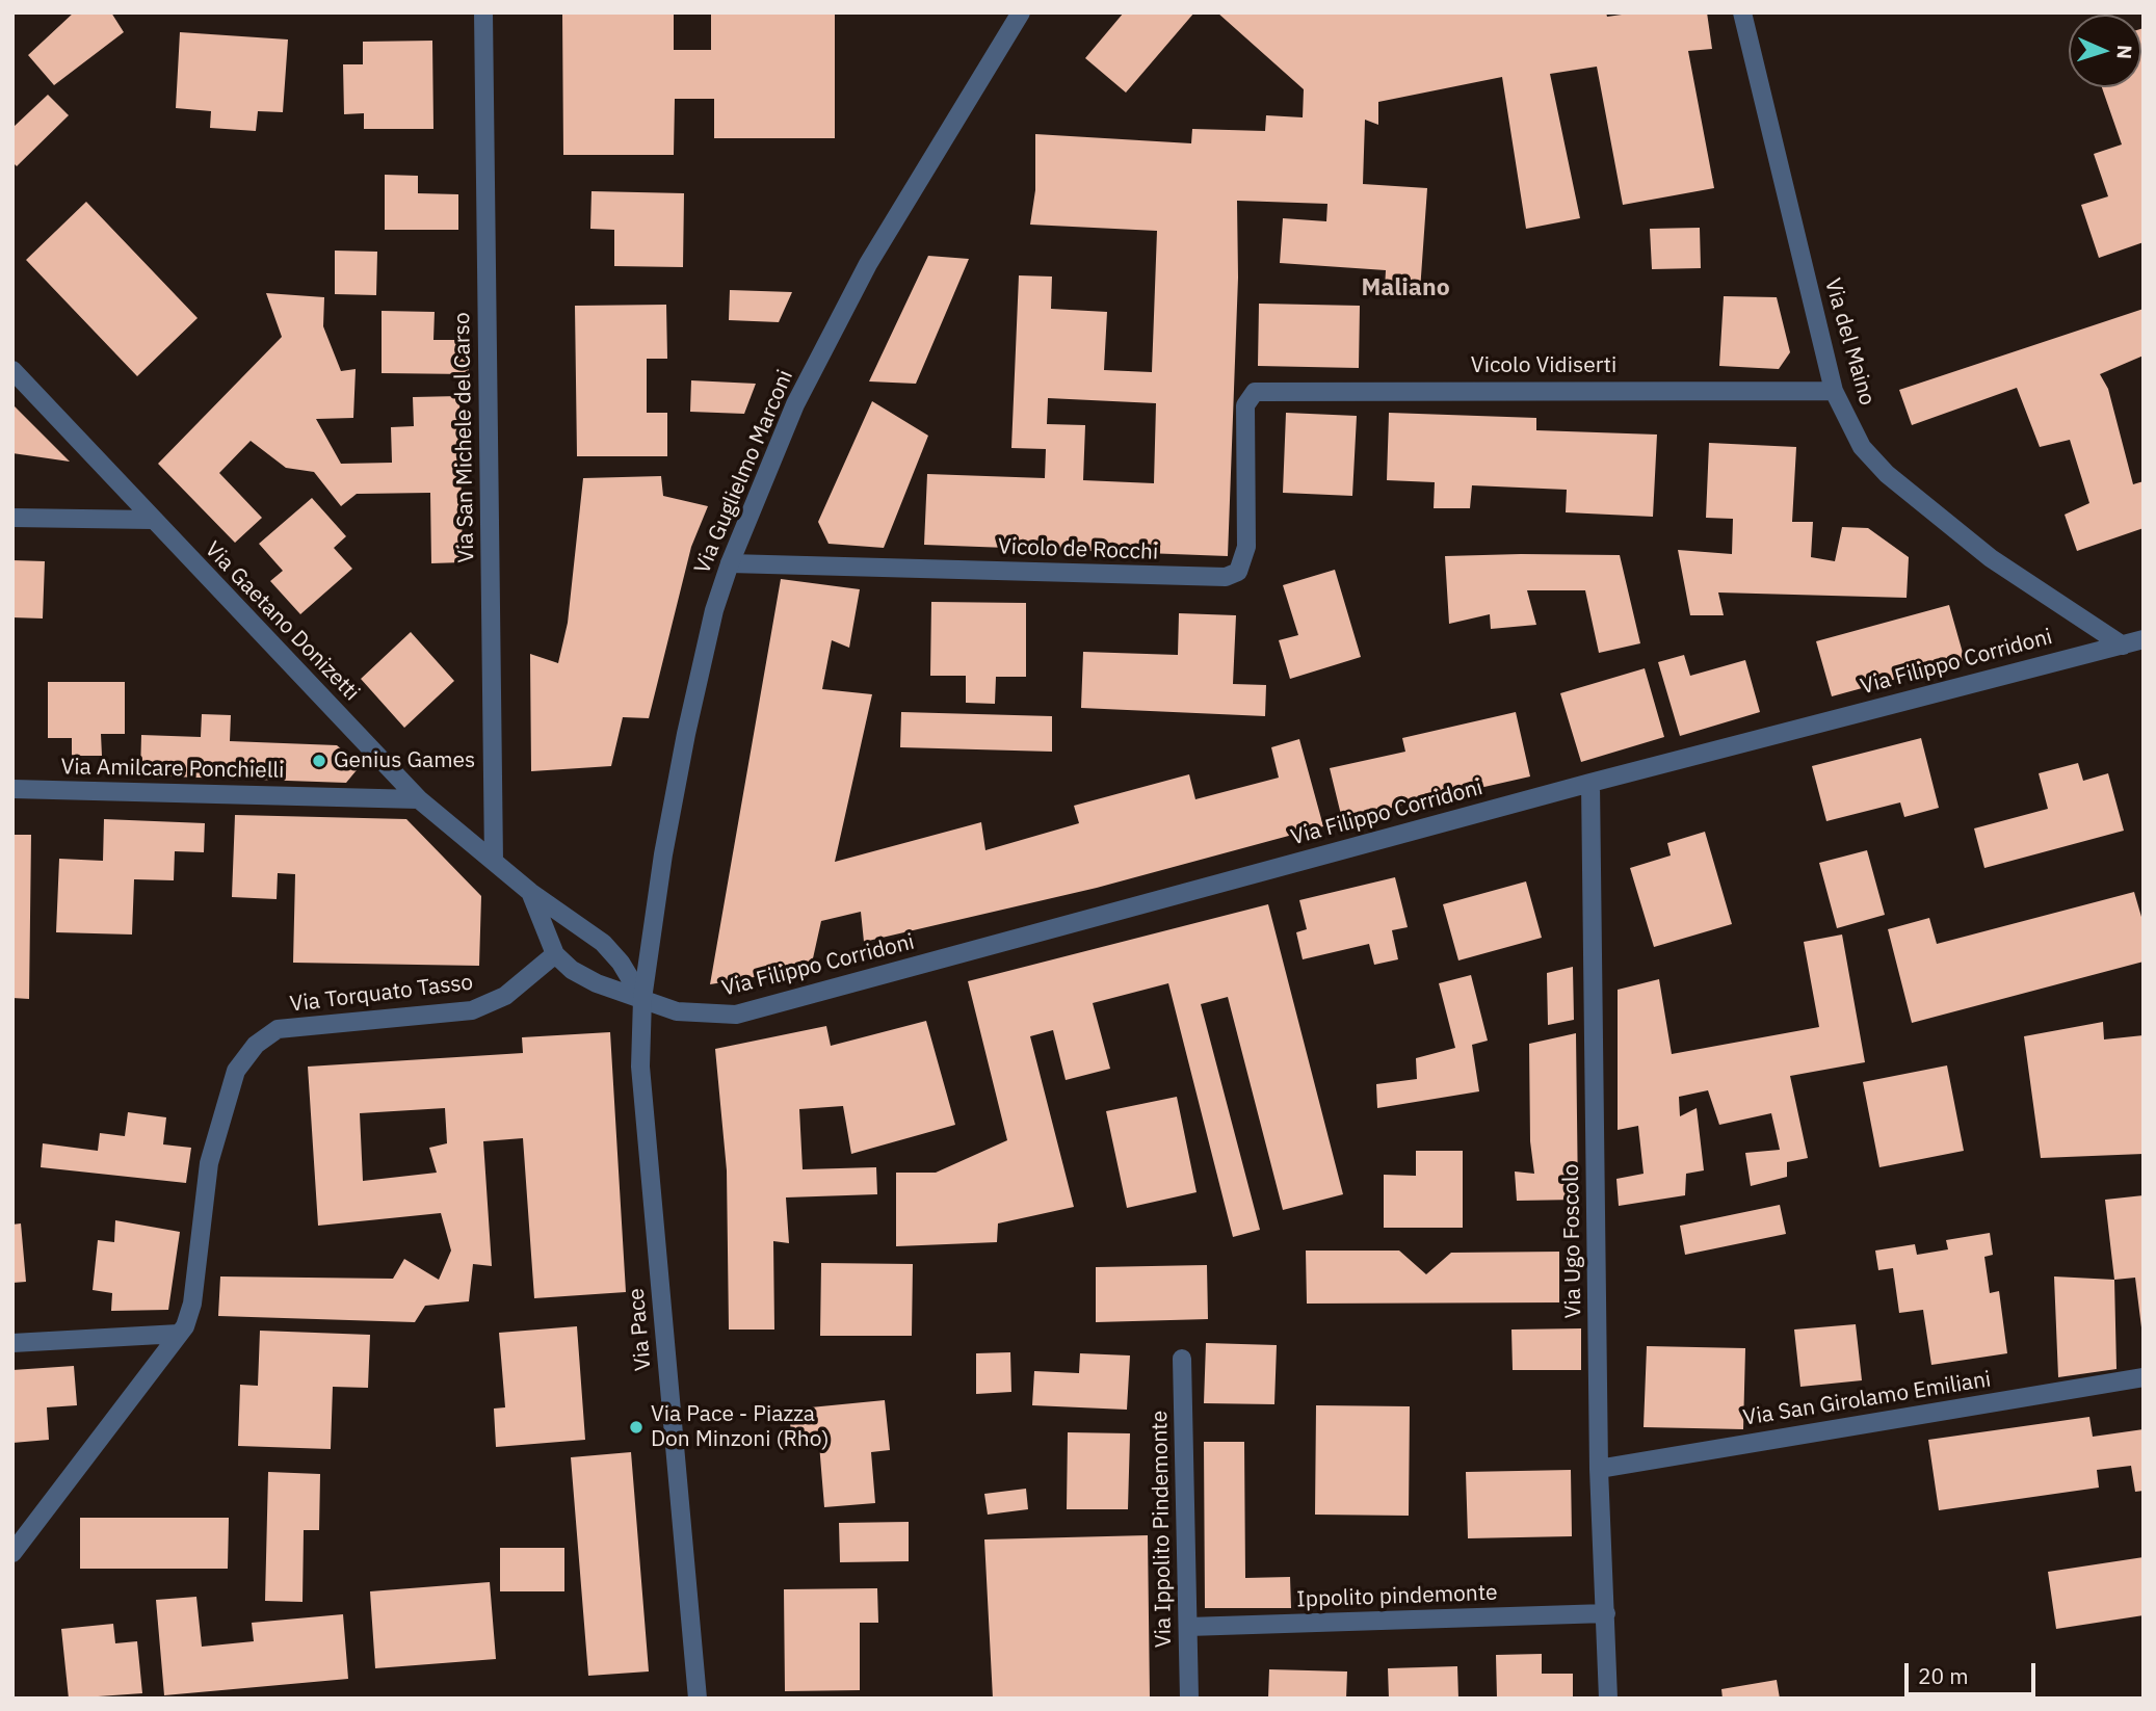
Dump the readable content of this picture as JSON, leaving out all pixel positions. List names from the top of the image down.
{
  "streets": {
    "street": [
      "Via del Maino",
      "Vicolo Vidiserti",
      "Via San Michele del Carso",
      "Via Guglielmo Marconi",
      "Vicolo de Rocchi",
      "Via Gaetano Donizetti",
      "Via Filippo Corridoni",
      "Via Amilcare Ponchielli",
      "Via Torquato Tasso",
      "Via Ugo Foscolo",
      "Via Pace",
      "Via San Girolamo Emiliani",
      "Via Ippolito Pindemonte",
      "Ippolito pindemonte"
    ]
  },
  "crossings": [
    ["Via del Maino", "Vicolo Vidiserti"],
    ["Via del Maino", "Via Filippo Corridoni"],
    ["Vicolo Vidiserti", "Vicolo de Rocchi"],
    ["Via San Michele del Carso", "Via Gaetano Donizetti"],
    ["Via Guglielmo Marconi", "Vicolo de Rocchi"],
    ["Via Guglielmo Marconi", "Via Gaetano Donizetti"],
    ["Via Guglielmo Marconi", "Via Filippo Corridoni"],
    ["Via Guglielmo Marconi", "Via Pace"],
    ["Via Gaetano Donizetti", "Via Filippo Corridoni"],
    ["Via Gaetano Donizetti", "Via Amilcare Ponchielli"],
    ["Via Gaetano Donizetti", "Via Pace"],
    ["Via Filippo Corridoni", "Via Torquato Tasso"],
    ["Via Filippo Corridoni", "Via Ugo Foscolo"],
    ["Via Filippo Corridoni", "Via Pace"],
    ["Via Ugo Foscolo", "Via San Girolamo Emiliani"],
    ["Via Ugo Foscolo", "Ippolito pindemonte"],
    ["Via Ippolito Pindemonte", "Ippolito pindemonte"]
  ],
  "districts": ["Maliano"],
  "places": ["Genius Games", "Via Pace - Piazza Don Minzoni (Rho)"],
  "scale_bar": "20 m",
  "north": "right"
}
